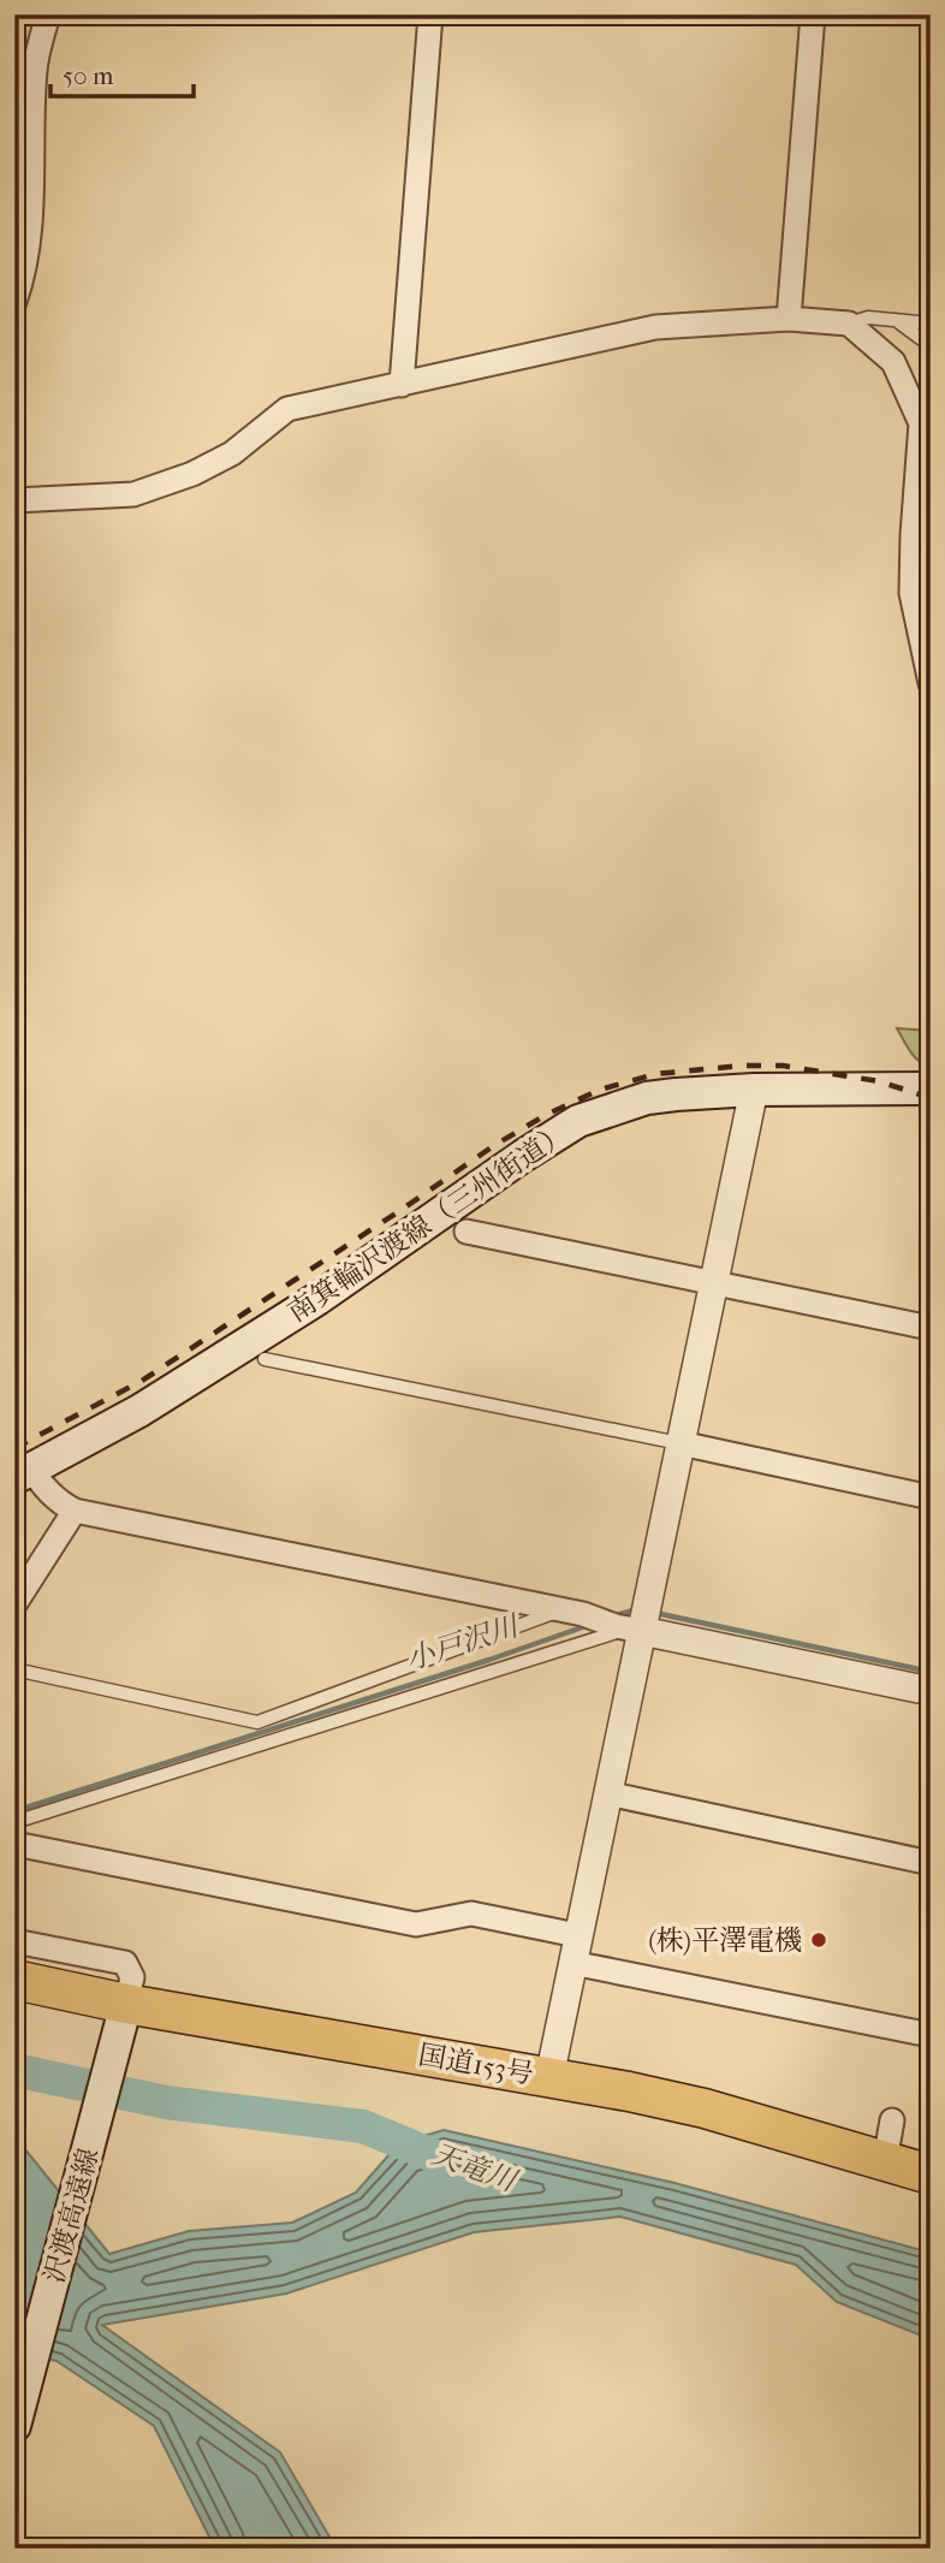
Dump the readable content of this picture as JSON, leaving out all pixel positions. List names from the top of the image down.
{
  "streets": {
    "highway": ["国道153号"],
    "main road": ["南箕輪沢渡線（三州街道）", "沢渡高遠線"]
  },
  "crossings": [
    ["国道153号", "沢渡高遠線"]
  ],
  "water": ["小戸沢川", "天竜川"],
  "places": ["(株)平澤電機"],
  "scale_bar": "50 m"
}
